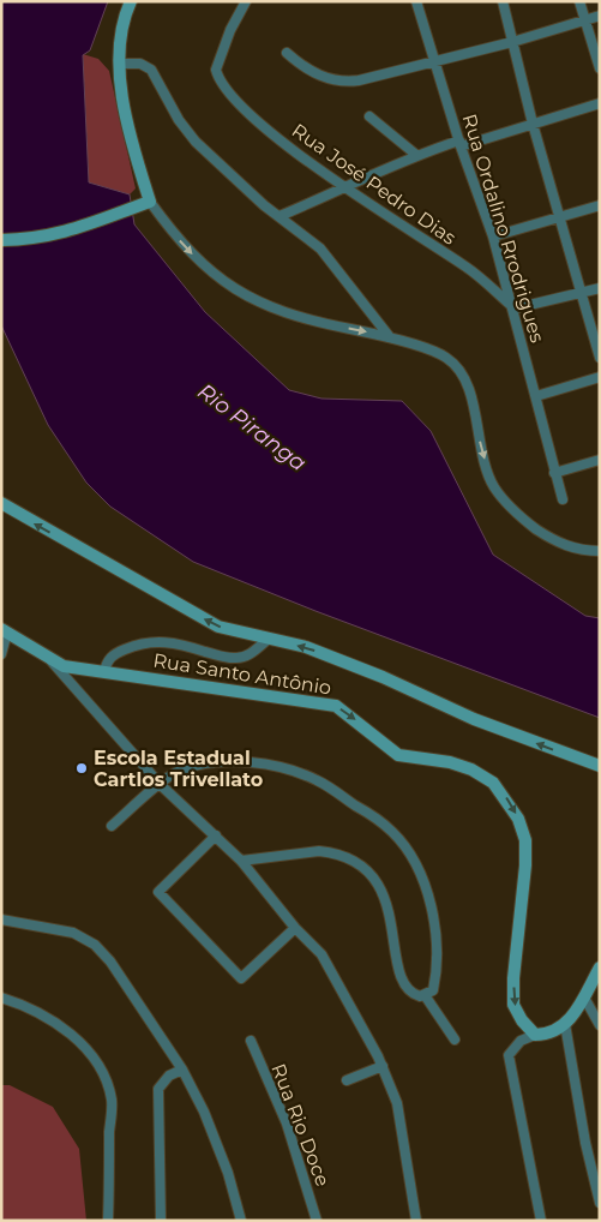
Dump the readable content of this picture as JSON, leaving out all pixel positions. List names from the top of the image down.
{
  "streets": {
    "main road": ["Rua Santo Antônio"],
    "street": ["Rua José Pedro Dias", "Rua Ordalino Rrodrigues", "Rua Rio Doce"]
  },
  "crossings": [
    ["Rua José Pedro Dias", "Rua Ordalino Rrodrigues"]
  ],
  "water": ["Rio Piranga"],
  "places": ["Escola Estadual Cartlos Trivellato"]
}
